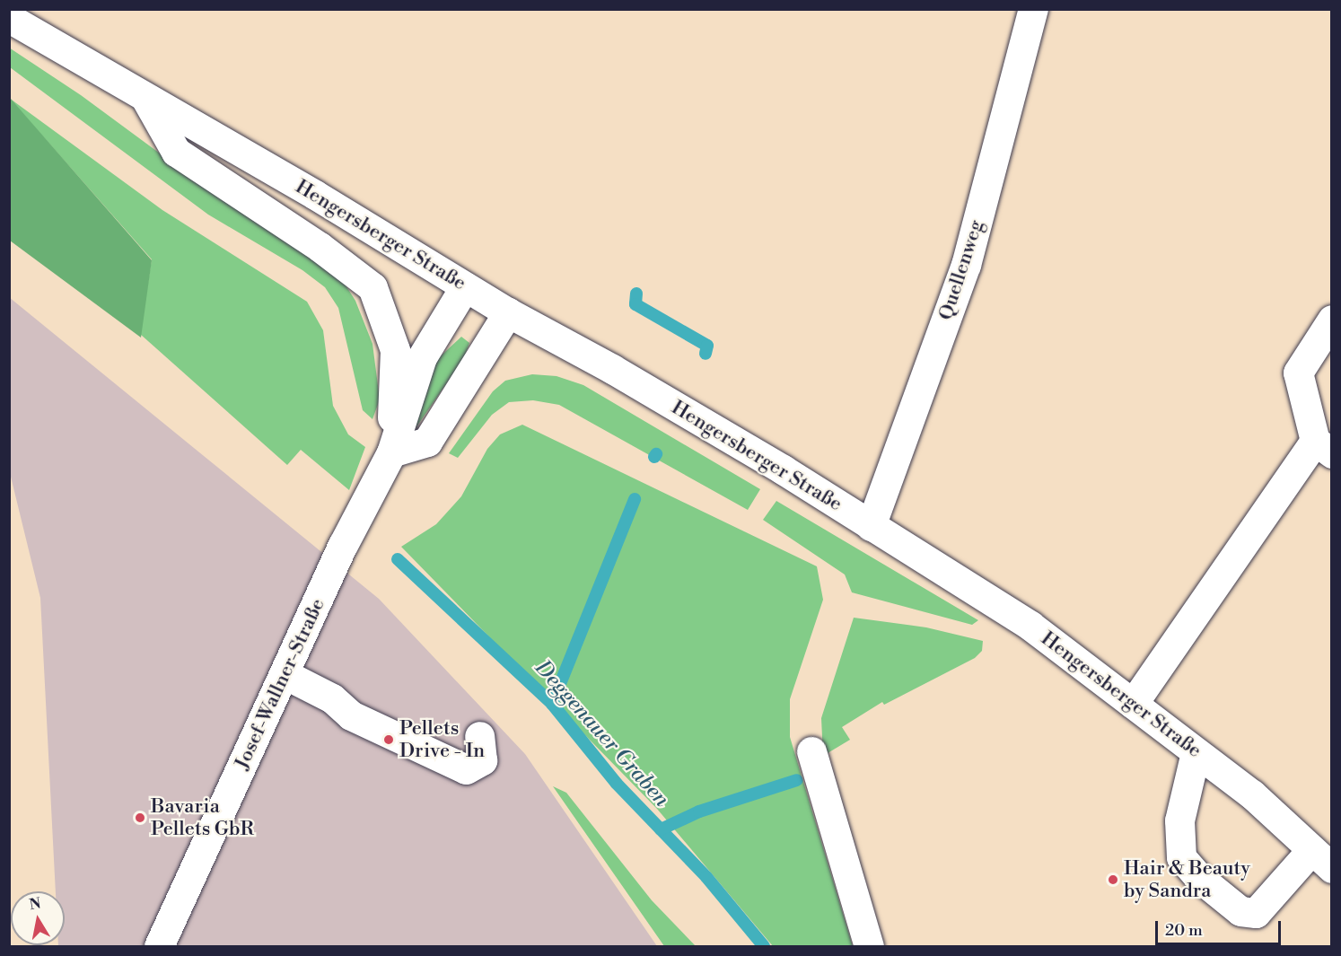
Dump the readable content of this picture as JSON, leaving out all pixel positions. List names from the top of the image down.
{
  "streets": {
    "street": ["Hengersberger Straße", "Quellenweg", "Josef-Wallner-Straße"]
  },
  "crossings": [
    ["Hengersberger Straße", "Quellenweg"],
    ["Hengersberger Straße", "Josef-Wallner-Straße"]
  ],
  "water": ["Deggenauer Graben"],
  "places": ["Pellets Drive - In", "Bavaria Pellets GbR", "Hair & Beauty by Sandra"],
  "scale_bar": "20 m",
  "north": "top"
}
